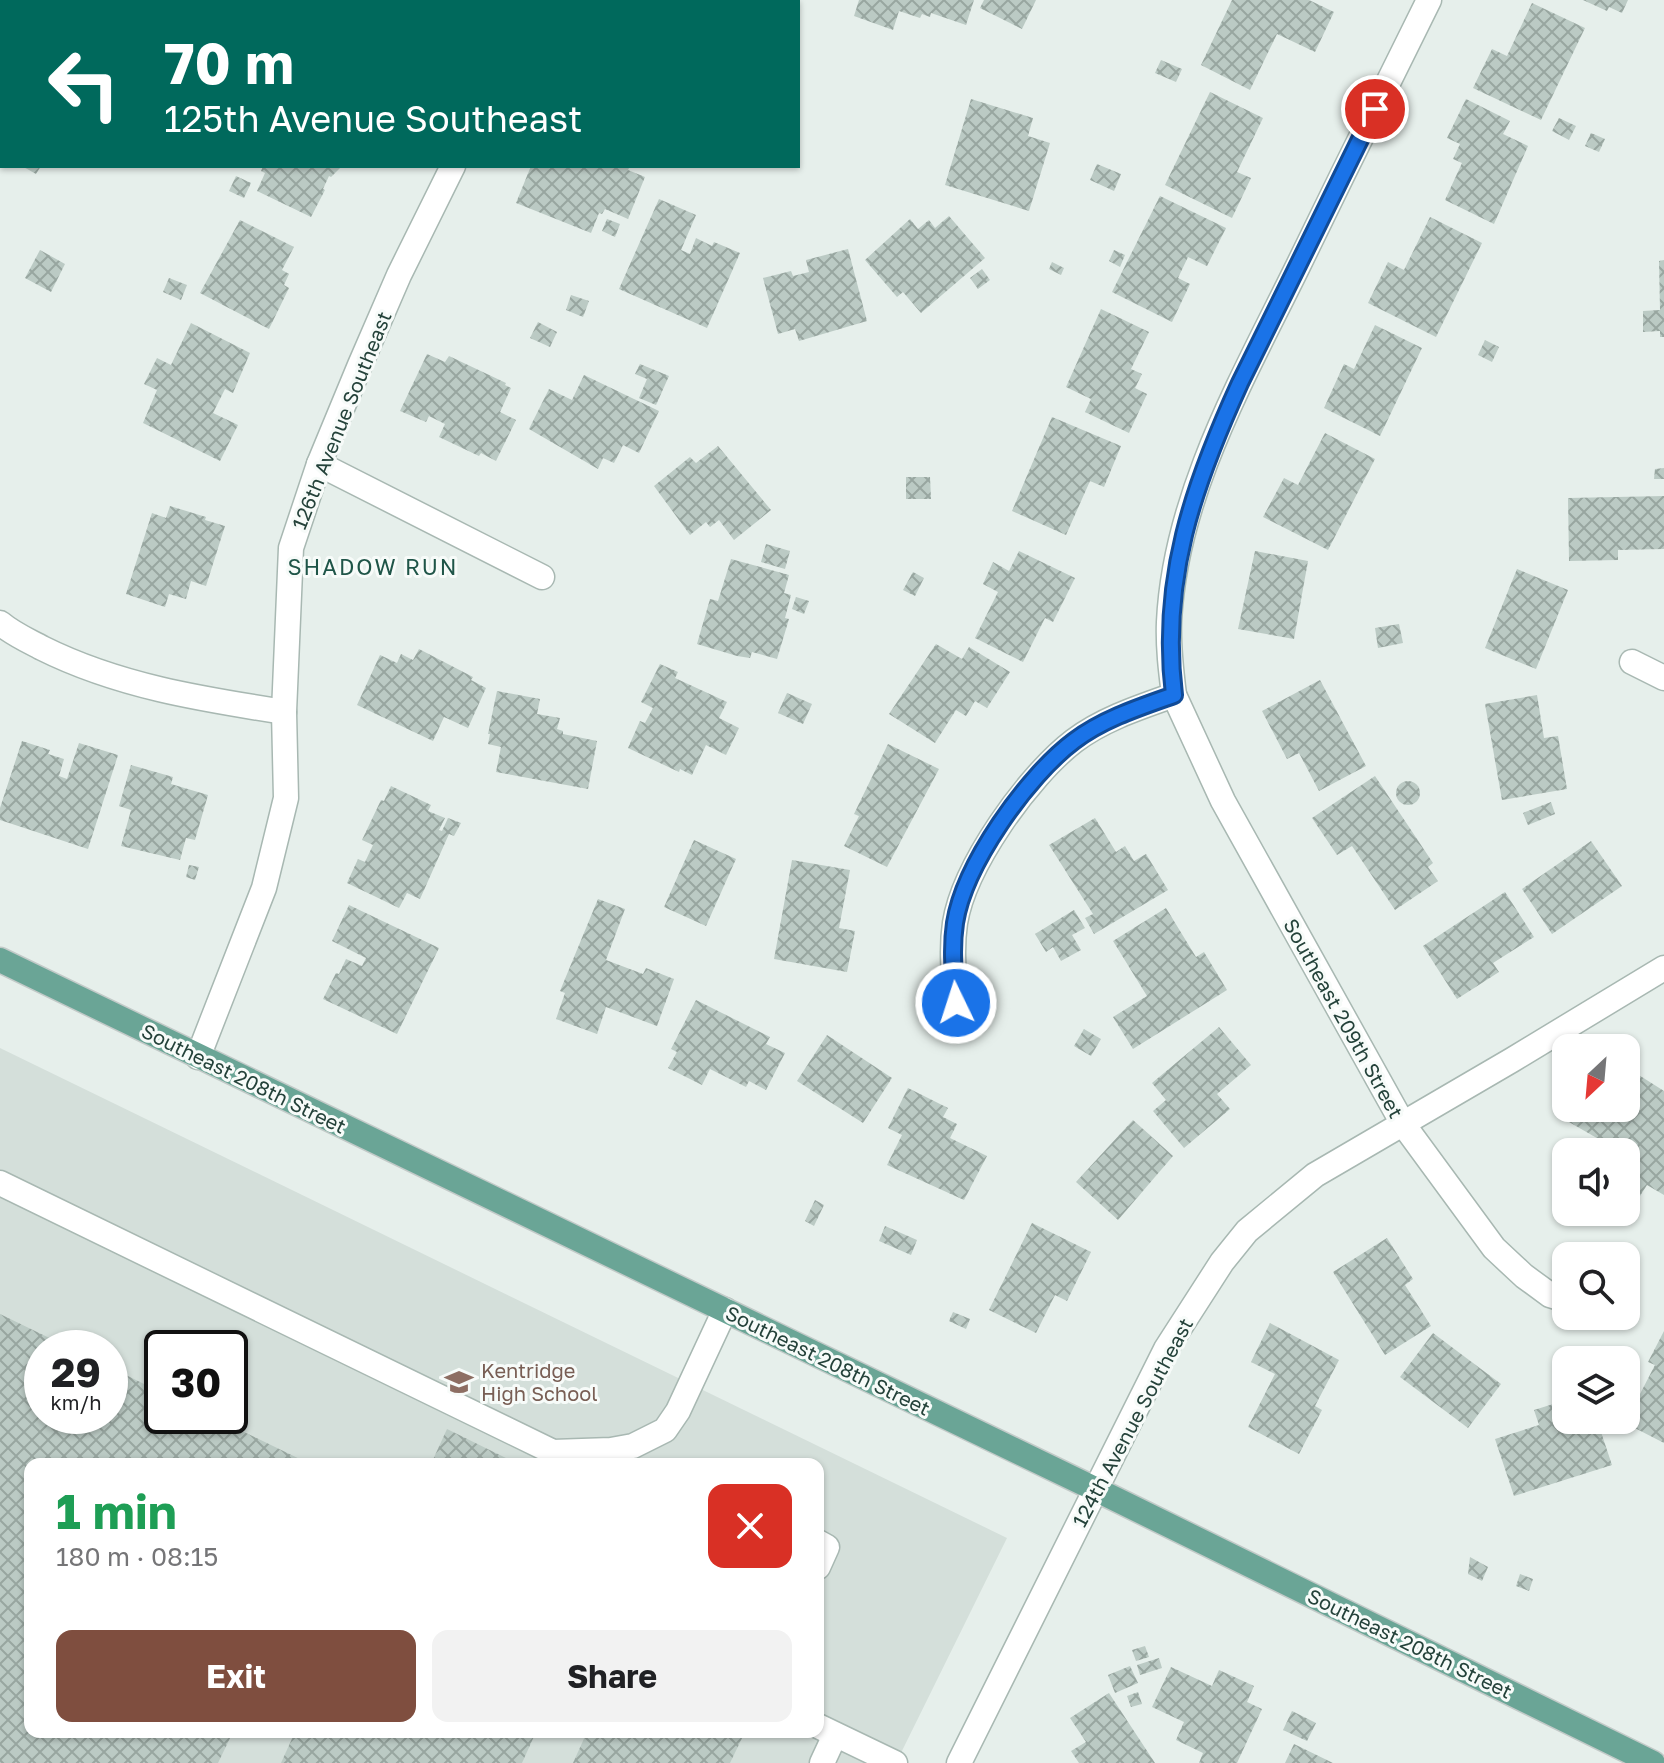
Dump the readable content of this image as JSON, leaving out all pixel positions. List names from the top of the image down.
{
  "streets": {
    "main road": ["Southeast 208th Street"],
    "street": ["126th Avenue Southeast", "Southeast 209th Street", "124th Avenue Southeast"]
  },
  "crossings": [
    ["126th Avenue Southeast", "Southeast 208th Street"],
    ["Southeast 209th Street", "124th Avenue Southeast"],
    ["Southeast 208th Street", "124th Avenue Southeast"]
  ],
  "districts": ["SHADOW RUN"],
  "places": {
    "school or university": ["Kentridge High School"]
  },
  "north": "bottom left",
  "page": {
    "turn": ["70 m", "125th Avenue Southeast"],
    "speed": "29 km/h",
    "limit": "30",
    "heading": ["1 min", "180 m · 08:15"],
    "buttons": ["Exit", "Share"]
  }
}
